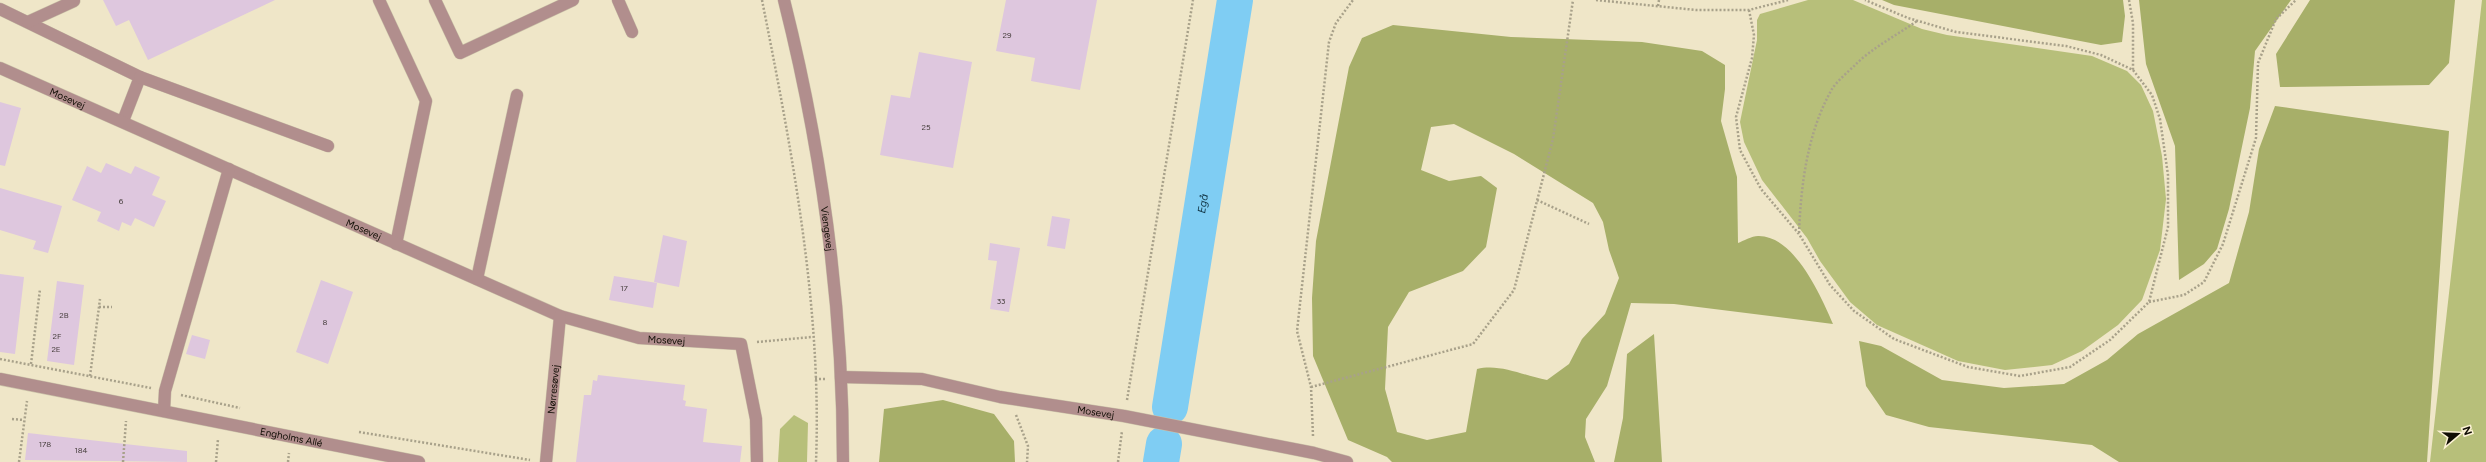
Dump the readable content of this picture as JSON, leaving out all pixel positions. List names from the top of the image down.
{
  "streets": {
    "street": [
      "Mosevej",
      "Viengevej",
      "Nørresøvej",
      "Engholms Allé"
    ]
  },
  "crossings": [
    ["Mosevej", "Viengevej"],
    ["Mosevej", "Nørresøvej"]
  ],
  "water": ["Egå"],
  "house_numbers": [
    "29",
    "25",
    "6",
    "17",
    "33",
    "2B",
    "8",
    "2F",
    "2E",
    "178",
    "184"
  ],
  "north": "right"
}
